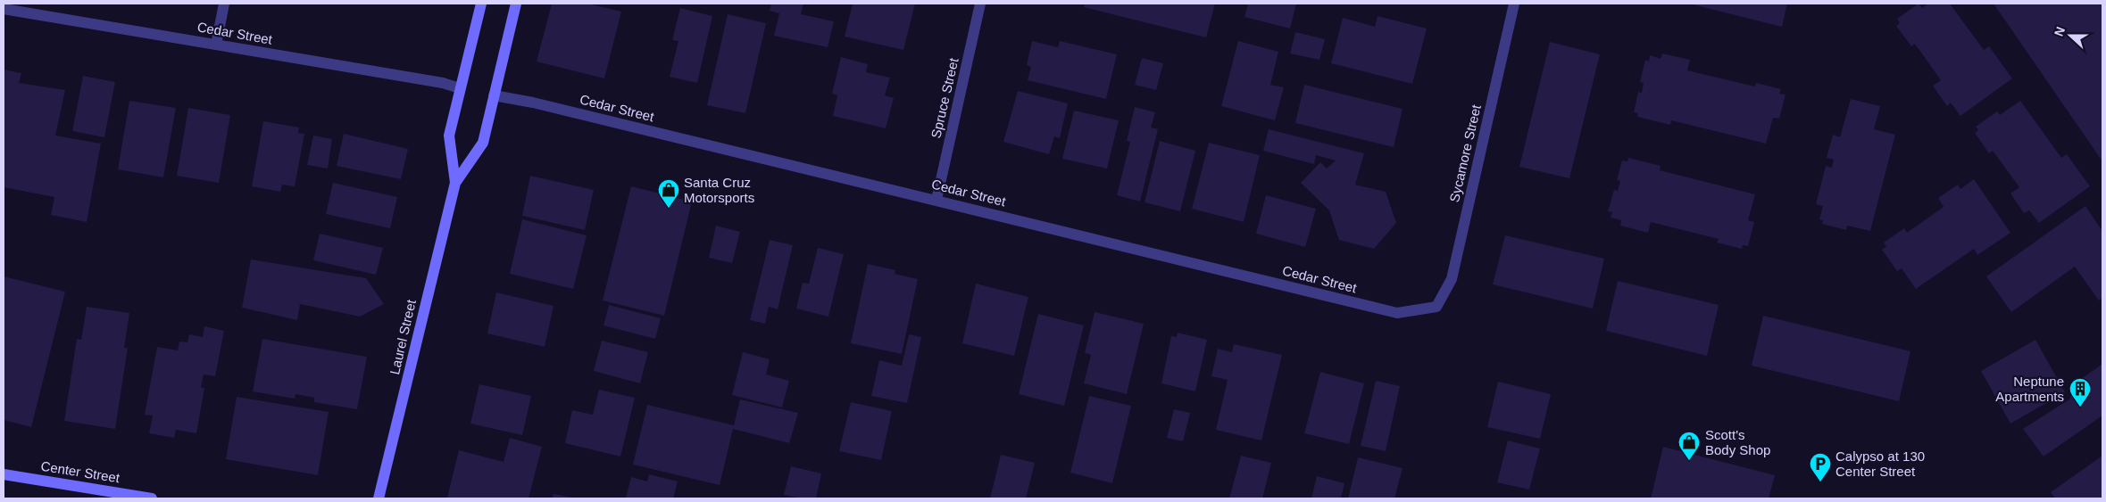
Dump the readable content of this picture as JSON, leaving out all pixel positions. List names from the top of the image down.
{
  "streets": {
    "main road": ["Laurel Street", "Center Street"],
    "street": ["Cedar Street", "Spruce Street", "Sycamore Street"]
  },
  "crossings": [
    ["Cedar Street", "Spruce Street"],
    ["Cedar Street", "Sycamore Street"],
    ["Cedar Street", "Laurel Street"]
  ],
  "places": {
    "shop": ["Santa Cruz Motorsports", "Scott's Body Shop"],
    "building": ["Neptune Apartments"],
    "parking": ["Calypso at 130 Center Street"]
  },
  "north": "left"
}
